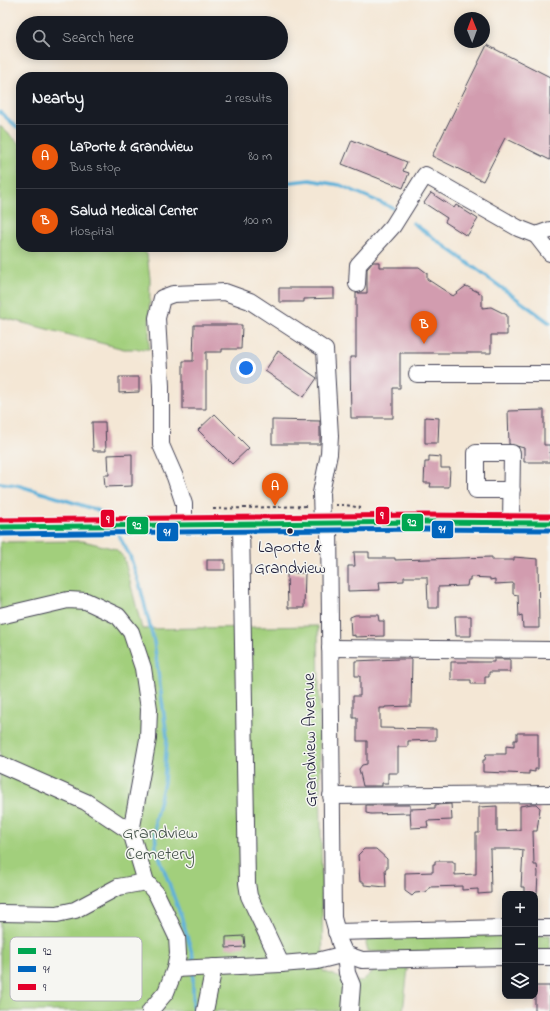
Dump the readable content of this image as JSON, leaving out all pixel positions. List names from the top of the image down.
{
  "streets": {
    "street": ["Grandview Avenue"]
  },
  "parks": ["Grandview Cemetery"],
  "places": ["Laporte & Grandview"],
  "lines": ["transit line 9", "transit line 92", "transit line 91"],
  "legend": ["92", "91", "9"],
  "north": "top",
  "page": {
    "search": "Search here",
    "heading": ["Nearby", "2 results"],
    "list": [
      {
        "mark": "A",
        "name": "LaPorte & Grandview",
        "note": "Bus stop",
        "value": "80 m"
      },
      {
        "mark": "B",
        "name": "Salud Medical Center",
        "note": "Hospital",
        "value": "100 m"
      }
    ],
    "pins": ["B", "A"],
    "map_buttons": ["+", "−"]
  }
}
